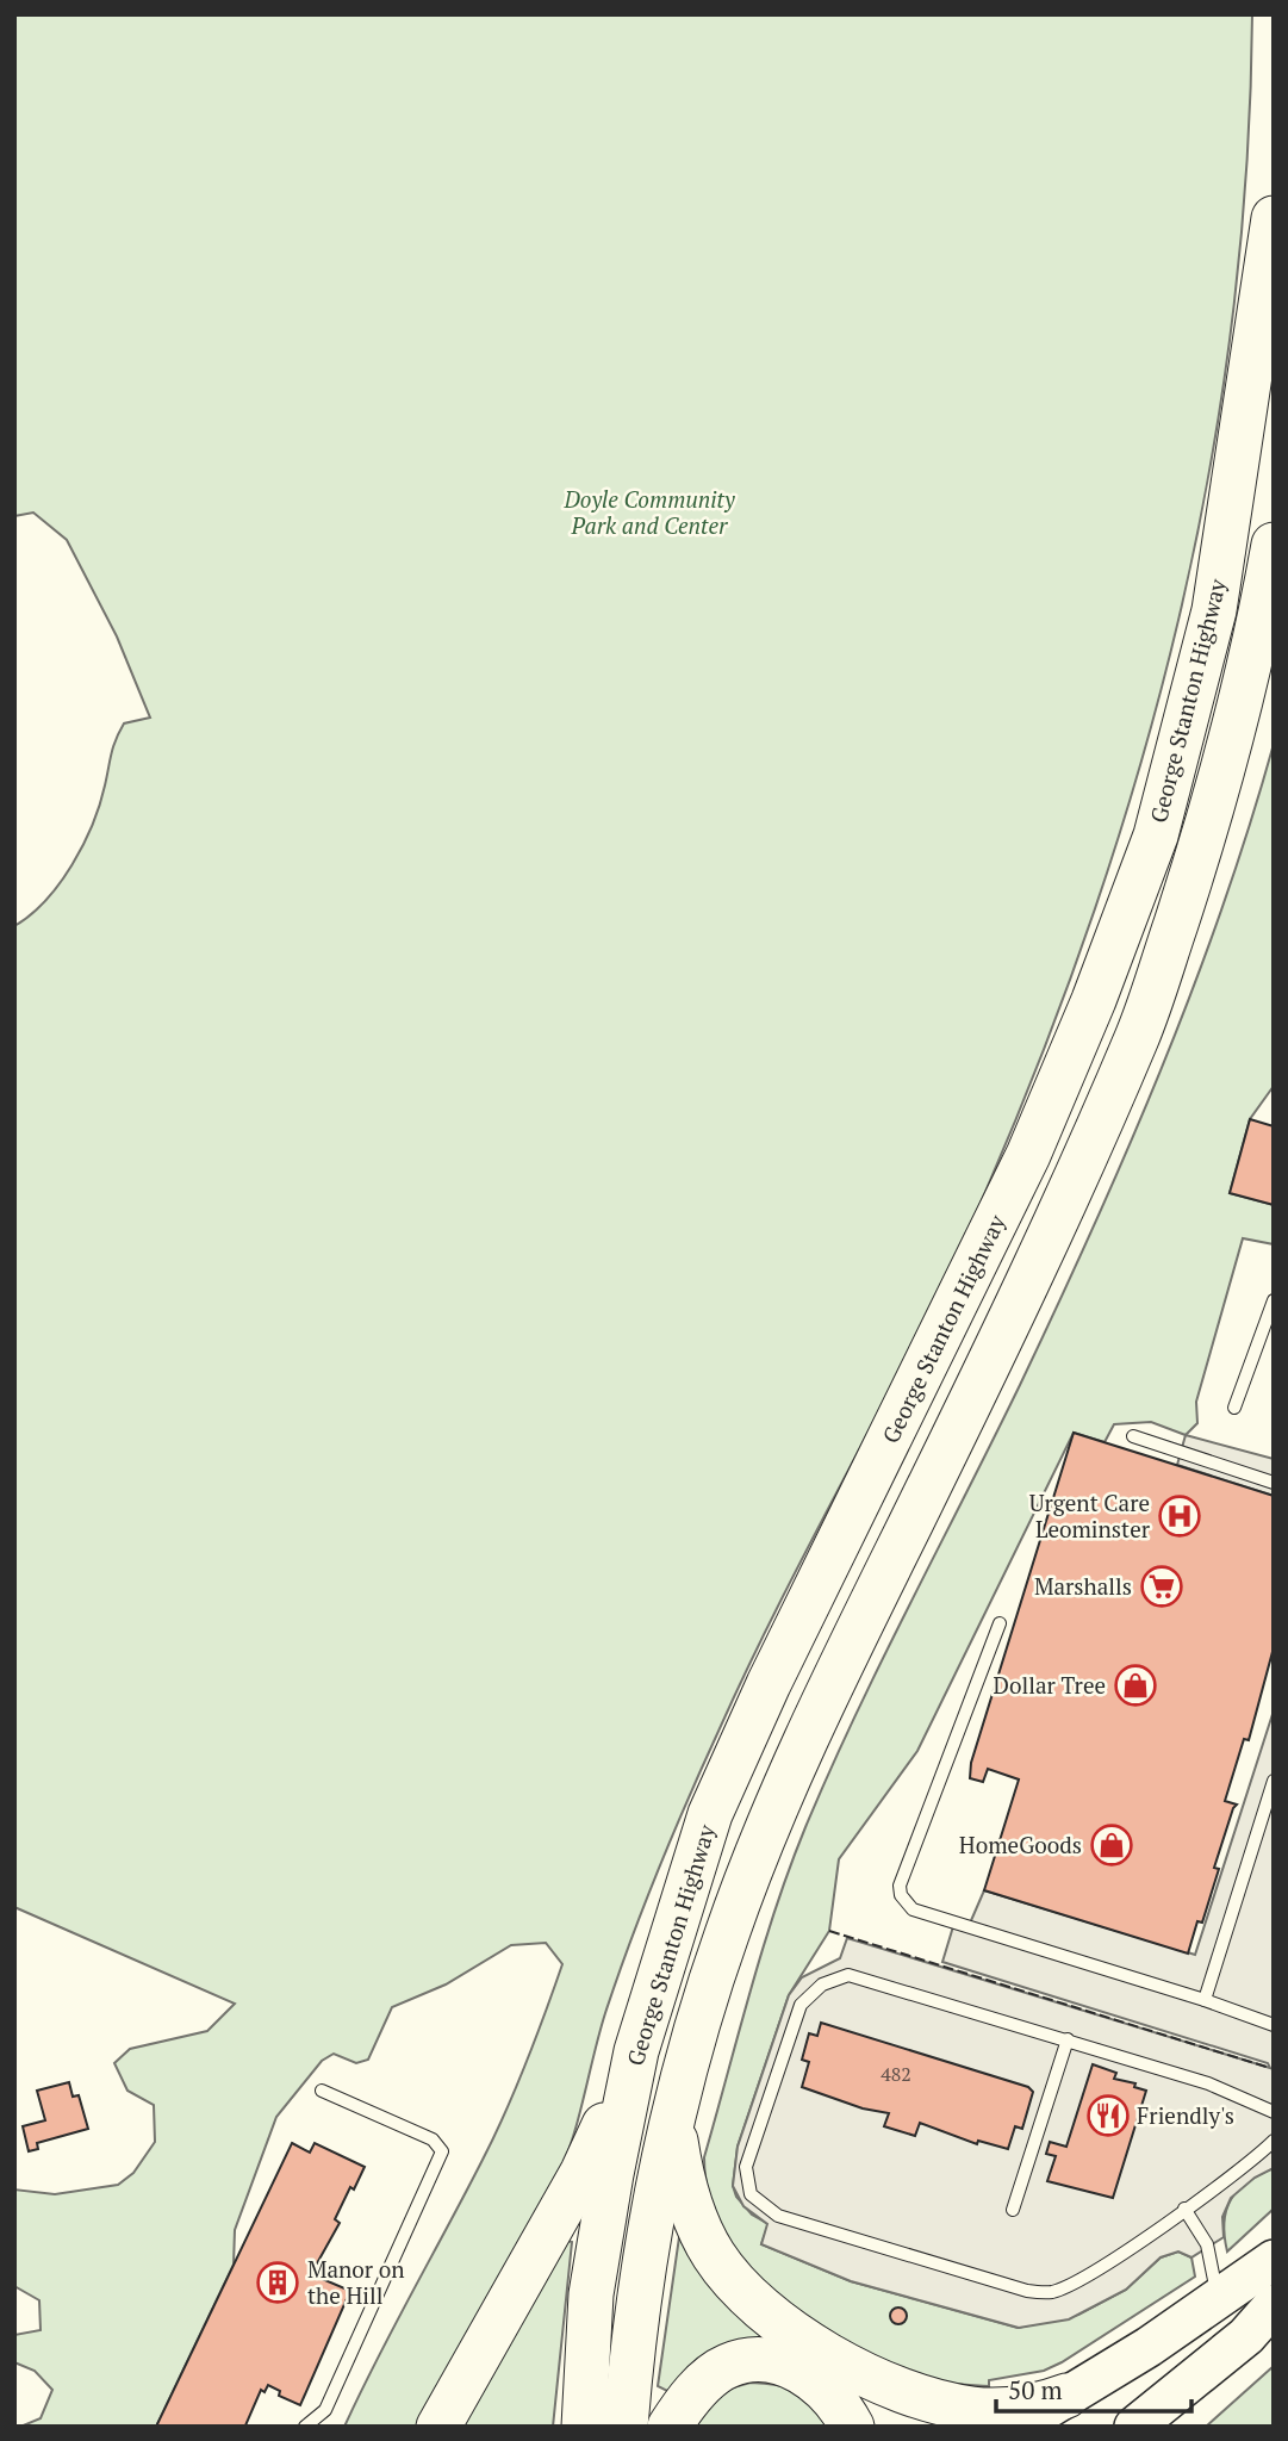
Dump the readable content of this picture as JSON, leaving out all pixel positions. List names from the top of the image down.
{
  "streets": {
    "highway": ["George Stanton Highway"]
  },
  "parks": ["Doyle Community Park and Center"],
  "places": {
    "hospital": ["Urgent Care Leominster"],
    "supermarket": ["Marshalls"],
    "shop": ["Dollar Tree", "HomeGoods"],
    "restaurant": ["Friendly's"],
    "building": ["Manor on the Hill"]
  },
  "house_numbers": ["482"],
  "scale_bar": "50 m"
}
